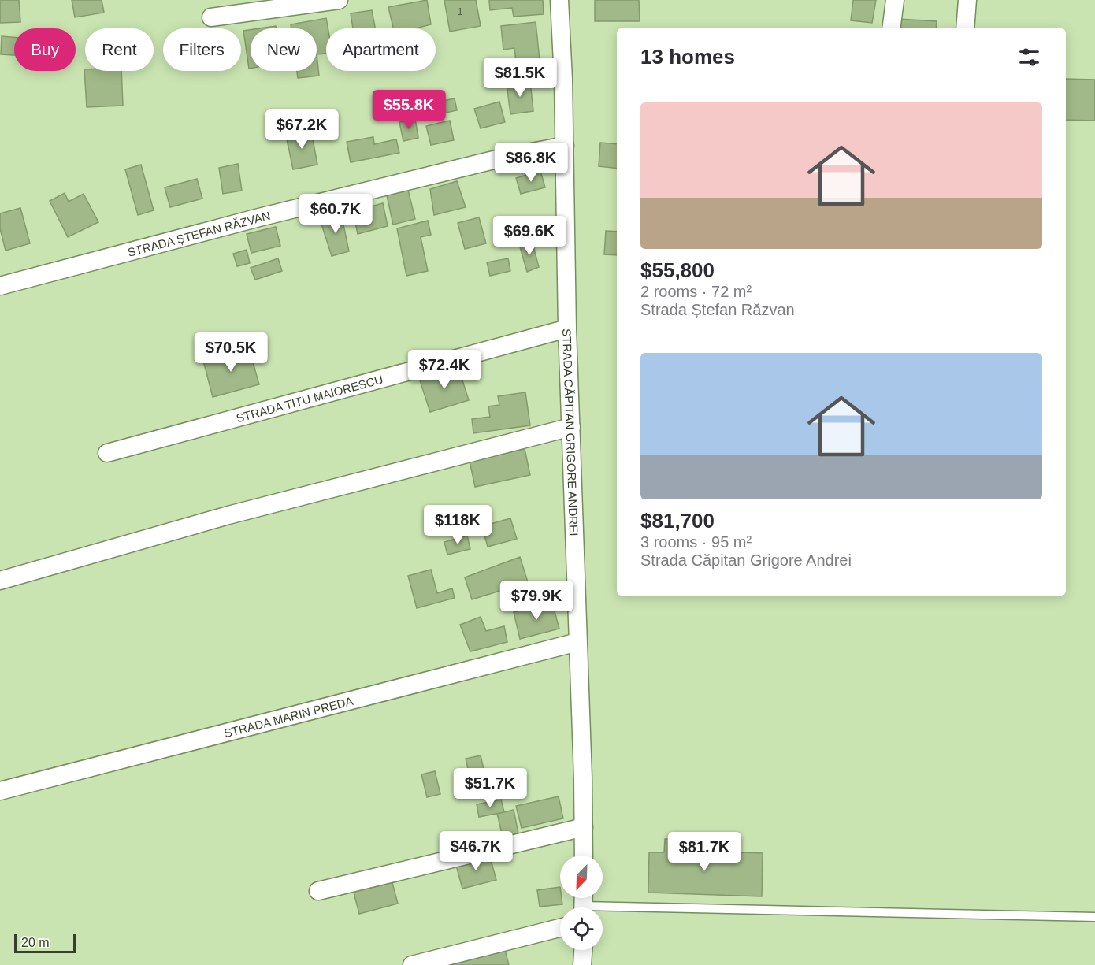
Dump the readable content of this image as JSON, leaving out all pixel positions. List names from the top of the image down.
{
  "streets": {
    "street": [
      "STRADA ȘTEFAN RĂZVAN",
      "STRADA TITU MAIORESCU",
      "STRADA CĂPITAN GRIGORE ANDREI",
      "STRADA MARIN PREDA"
    ]
  },
  "crossings": [
    ["STRADA ȘTEFAN RĂZVAN", "STRADA CĂPITAN GRIGORE ANDREI"],
    ["STRADA TITU MAIORESCU", "STRADA CĂPITAN GRIGORE ANDREI"],
    ["STRADA CĂPITAN GRIGORE ANDREI", "STRADA MARIN PREDA"]
  ],
  "house_numbers": ["1"],
  "scale_bar": "20 m",
  "north": "bottom left",
  "page": {
    "chip": [
      "Buy",
      "Rent",
      "Filters",
      "New",
      "Apartment"
    ],
    "heading": "13 homes",
    "price": [
      "$81.5K",
      "$55.8K",
      "$67.2K",
      "$86.8K",
      "$60.7K",
      "$69.6K",
      "$70.5K",
      "$72.4K",
      "$118K",
      "$79.9K",
      "$51.7K",
      "$46.7K",
      "$81.7K"
    ],
    "list": [
      {
        "name": "$55,800",
        "note": "2 rooms · 72 m² · Strada Ștefan Răzvan"
      },
      {
        "name": "$81,700",
        "note": "3 rooms · 95 m² · Strada Căpitan Grigore Andrei"
      }
    ],
    "scale": "20 m"
  }
}
